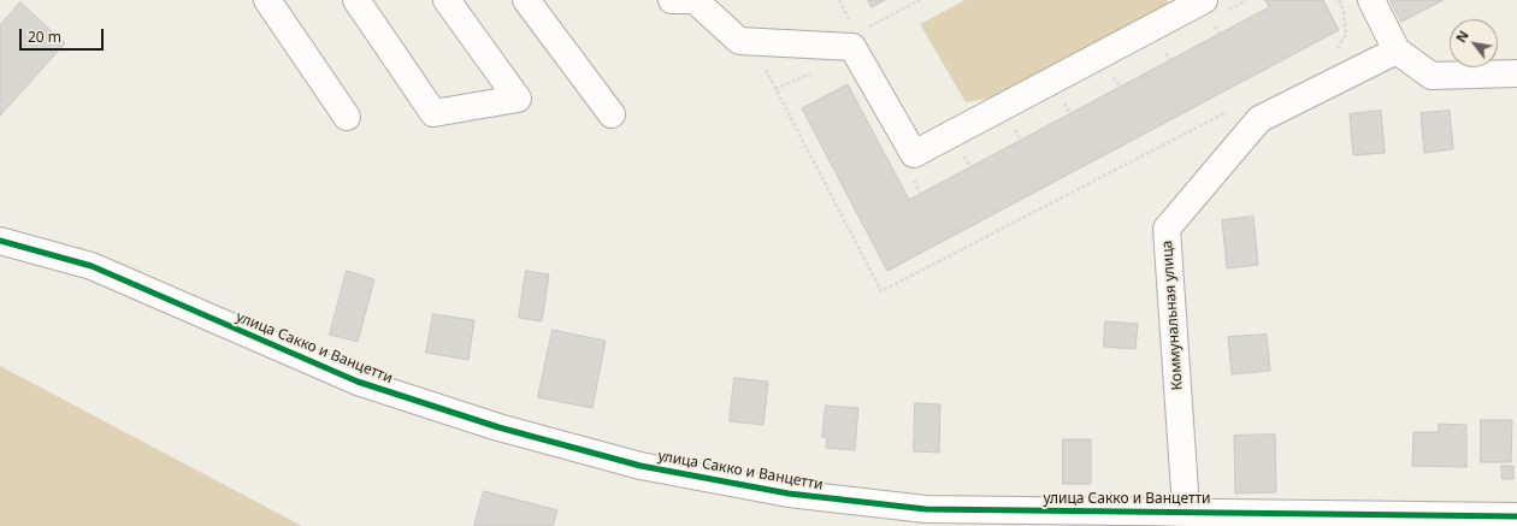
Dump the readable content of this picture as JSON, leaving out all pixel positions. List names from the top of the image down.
{
  "streets": {
    "street": ["Коммунальная улица", "улица Сакко и Ванцетти"]
  },
  "crossings": [
    ["Коммунальная улица", "улица Сакко и Ванцетти"]
  ],
  "scale_bar": "20 m",
  "north": "top left"
}
